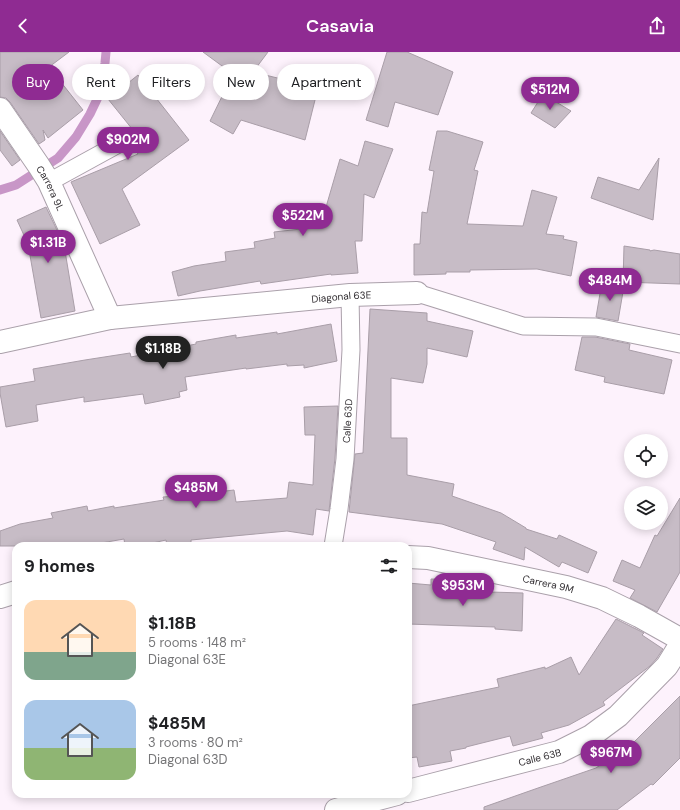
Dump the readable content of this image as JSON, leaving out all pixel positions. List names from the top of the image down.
{
  "streets": {
    "street": [
      "Carrera 9L",
      "Diagonal 63E",
      "Carrera 9M",
      "Calle 63B"
    ],
    "lane": ["Calle 63D"]
  },
  "crossings": [
    ["Carrera 9L", "Diagonal 63E"],
    ["Diagonal 63E", "Calle 63D"]
  ],
  "page": {
    "header": "Casavia",
    "chip": [
      "Buy",
      "Rent",
      "Filters",
      "New",
      "Apartment"
    ],
    "price": [
      "$512M",
      "$902M",
      "$522M",
      "$1.31B",
      "$484M",
      "$1.18B",
      "$485M",
      "$953M",
      "$967M"
    ],
    "heading": "9 homes",
    "list": [
      {
        "name": "$1.18B",
        "note": "5 rooms · 148 m² · Diagonal 63E"
      },
      {
        "name": "$485M",
        "note": "3 rooms · 80 m² · Diagonal 63D"
      }
    ]
  }
}
